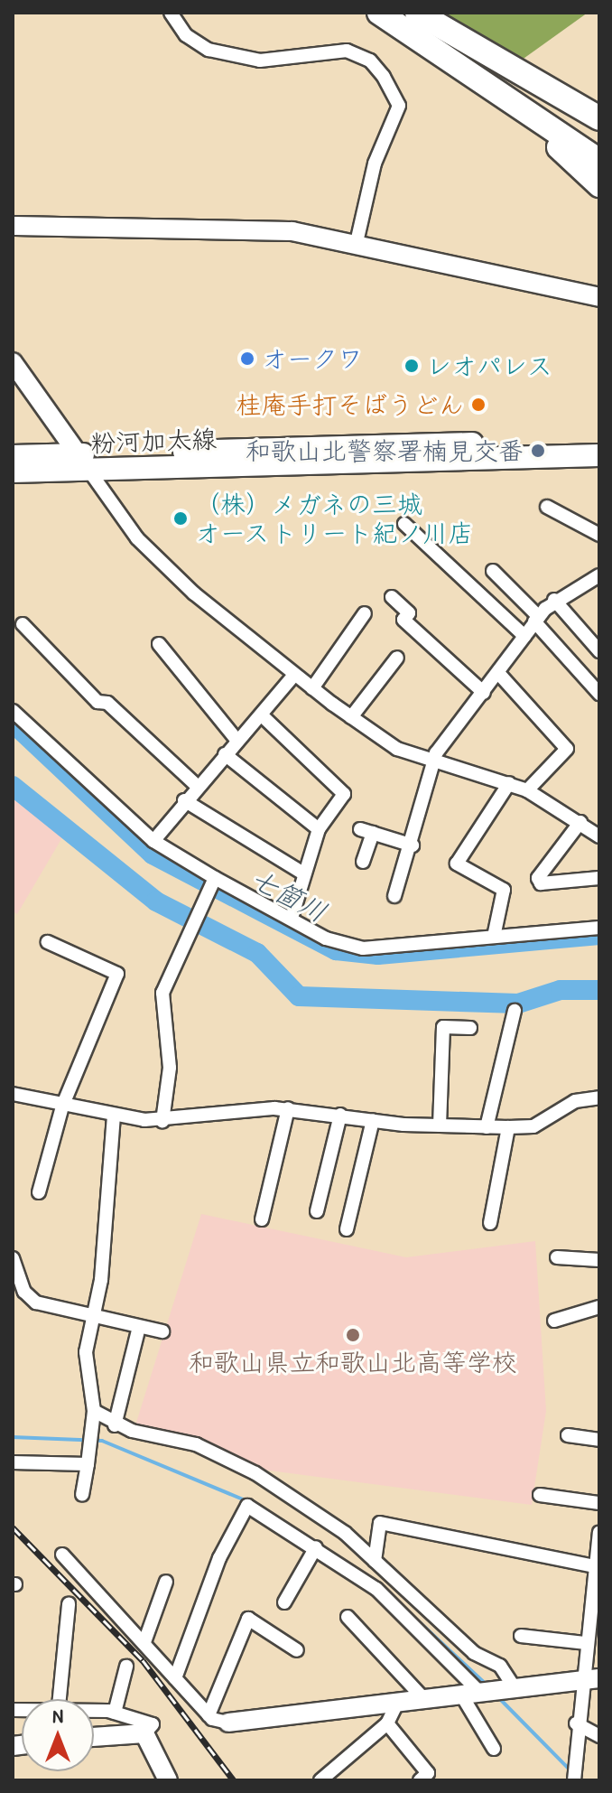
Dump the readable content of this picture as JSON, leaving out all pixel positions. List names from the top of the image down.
{
  "streets": {
    "main road": ["粉河加太線"]
  },
  "water": ["七箇川"],
  "places": [
    "オークワ",
    "レオパレス",
    "桂庵手打そばうどん",
    "和歌山北警察署楠見交番",
    "（株）メガネの三城 オーストリート紀ノ川店",
    "和歌山県立和歌山北高等学校"
  ],
  "north": "top"
}
